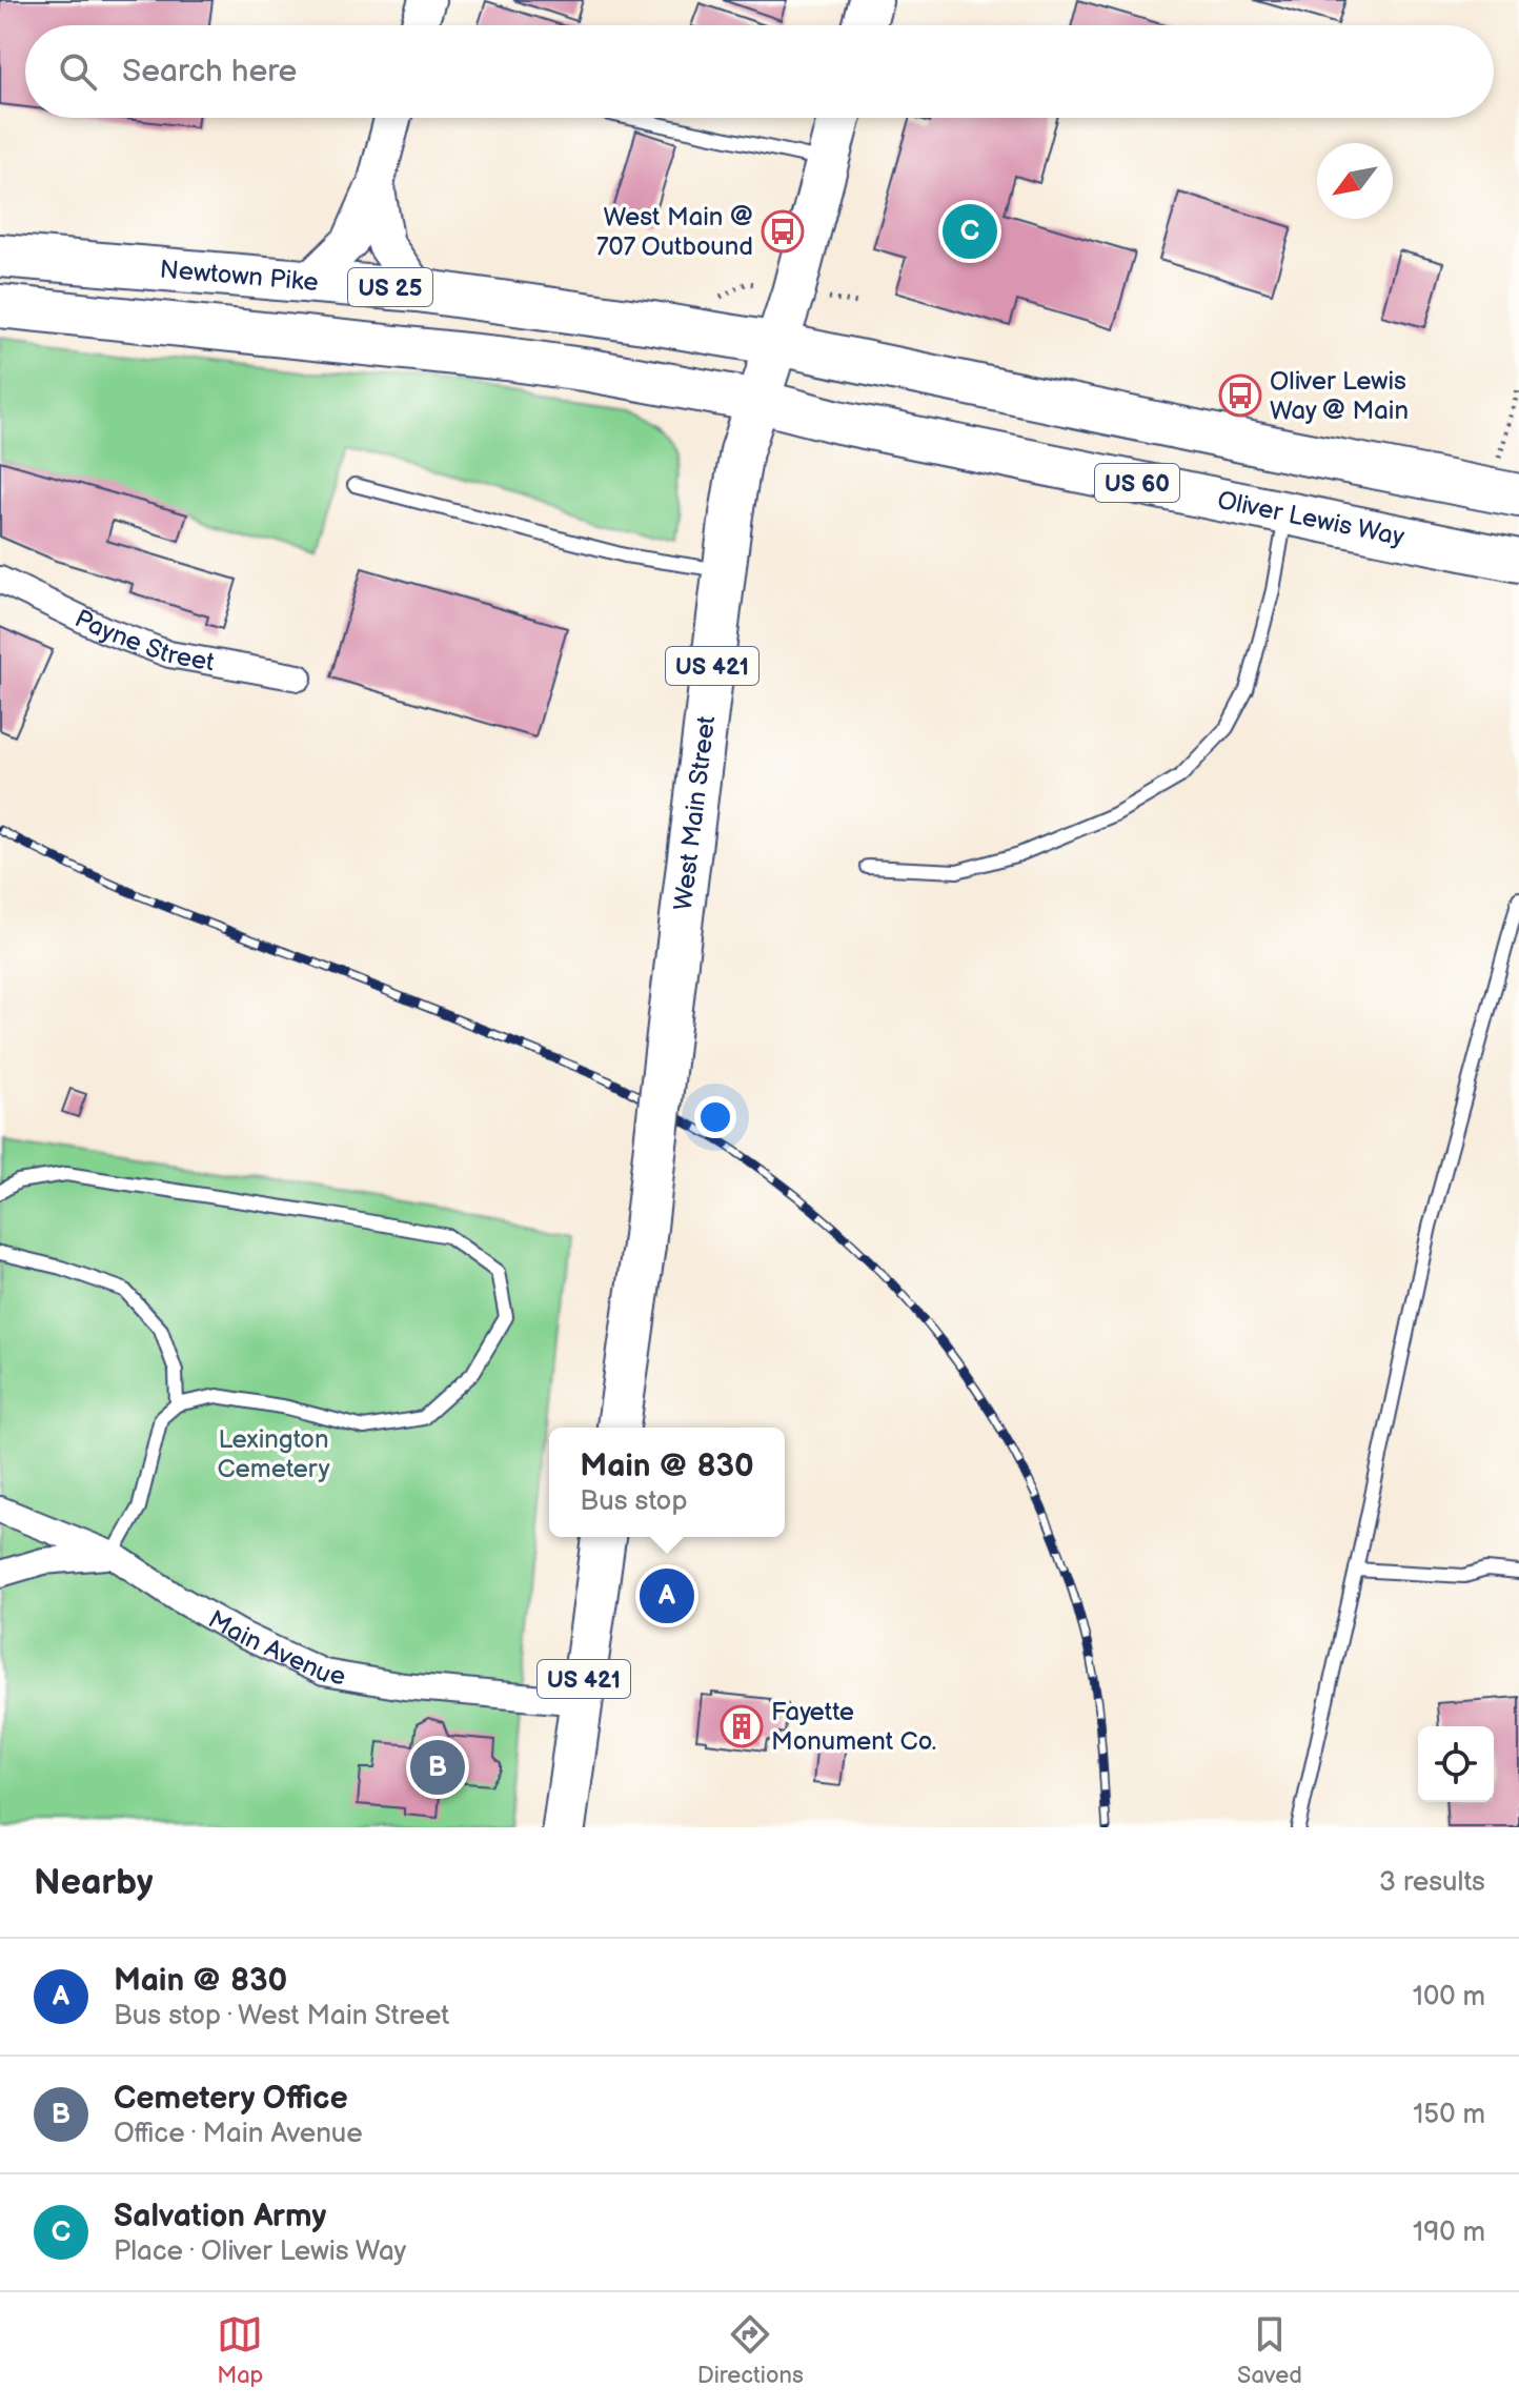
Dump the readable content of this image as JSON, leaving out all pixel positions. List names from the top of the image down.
{
  "streets": {
    "main road": [
      "Newtown Pike",
      "US 25",
      "US 60",
      "Oliver Lewis Way",
      "US 421",
      "West Main Street"
    ],
    "street": ["Payne Street", "Main Avenue"]
  },
  "crossings": [
    ["Newtown Pike", "US 60"],
    ["Newtown Pike", "West Main Street"],
    ["US 25", "Oliver Lewis Way"],
    ["US 25", "West Main Street"],
    ["US 60", "West Main Street"],
    ["Oliver Lewis Way", "West Main Street"],
    ["US 421", "Main Avenue"]
  ],
  "parks": ["Lexington Cemetery"],
  "places": {
    "bus stop": ["West Main @ 707 Outbound", "Oliver Lewis Way @ Main"],
    "building": ["Fayette Monument Co."]
  },
  "north": "bottom left",
  "page": {
    "search": "Search here",
    "pins": ["C", "A", "B"],
    "popup": ["Main @ 830", "Bus stop"],
    "heading": ["Nearby", "3 results"],
    "list": [
      {
        "mark": "A",
        "name": "Main @ 830",
        "note": "Bus stop · West Main Street",
        "value": "100 m"
      },
      {
        "mark": "B",
        "name": "Cemetery Office",
        "note": "Office · Main Avenue",
        "value": "150 m"
      },
      {
        "mark": "C",
        "name": "Salvation Army",
        "note": "Place · Oliver Lewis Way",
        "value": "190 m"
      }
    ],
    "nav": ["Map", "Directions", "Saved"]
  }
}
